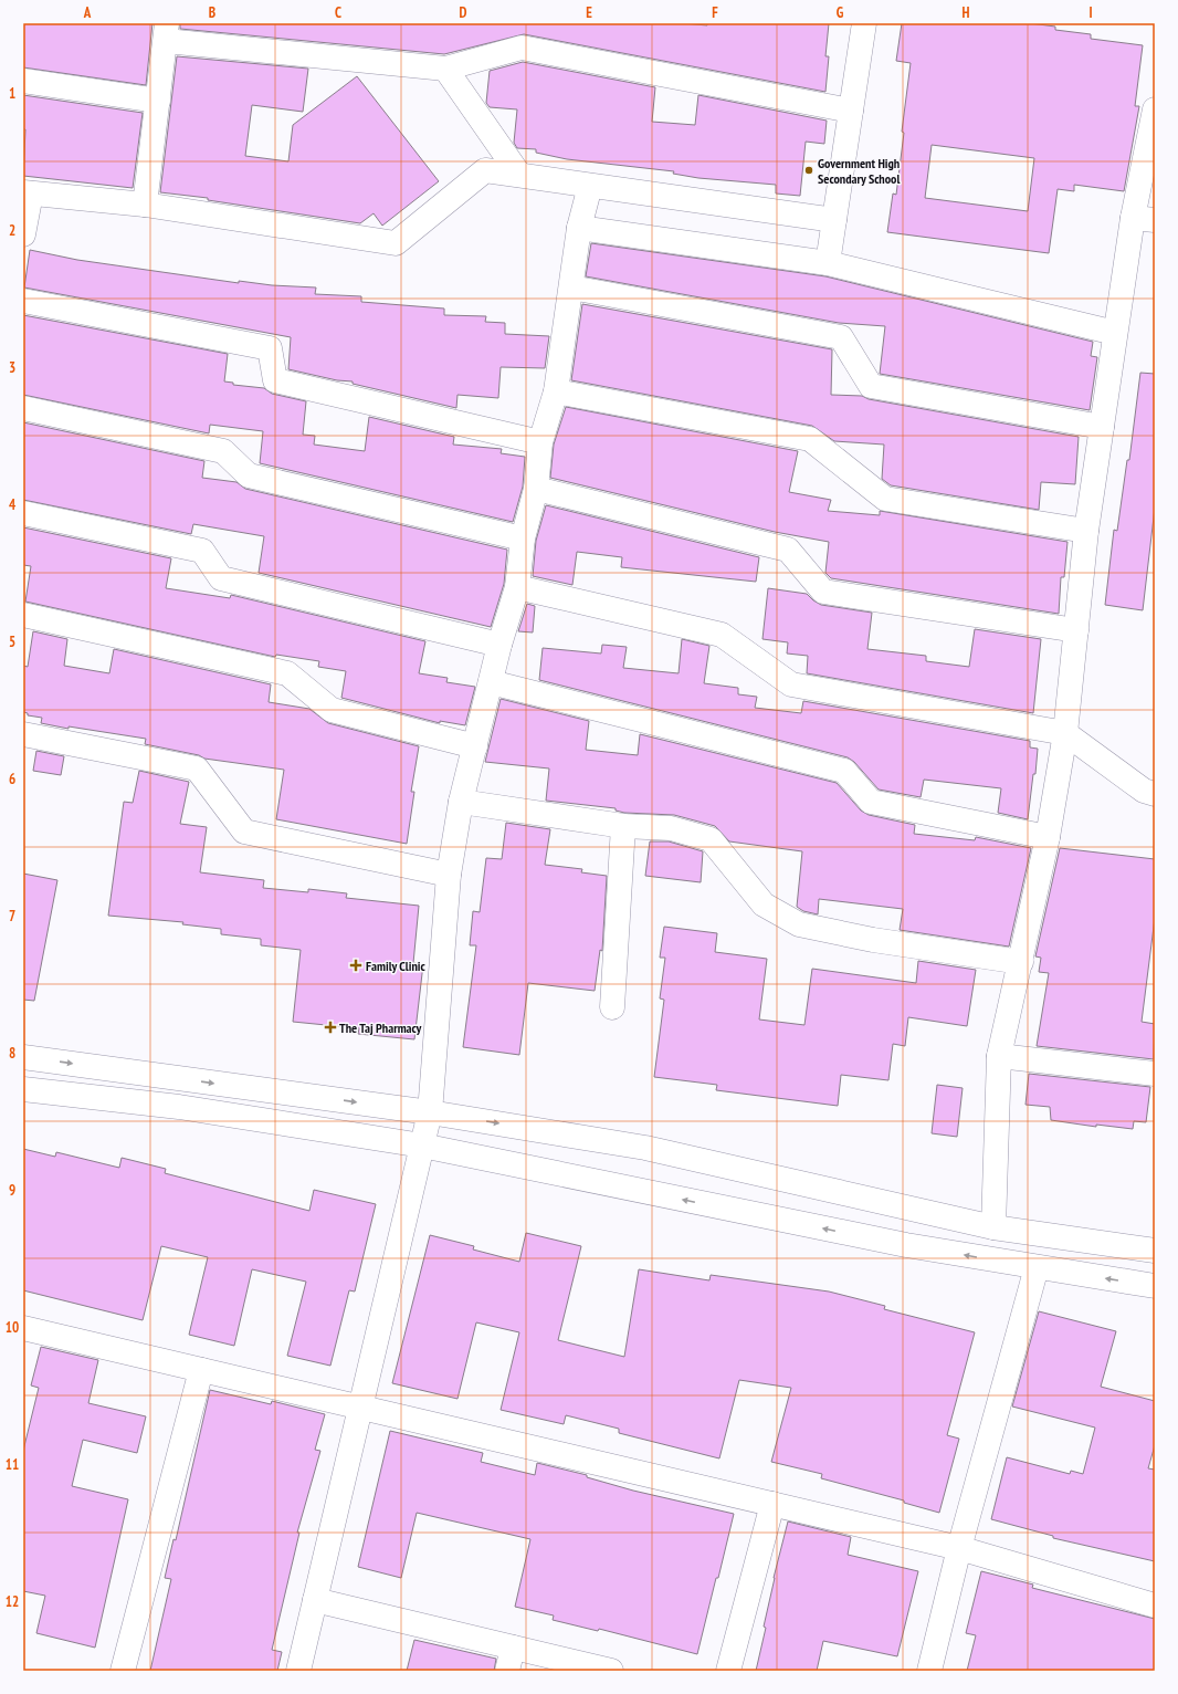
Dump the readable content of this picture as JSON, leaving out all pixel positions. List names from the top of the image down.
{
  "places": {
    "other": ["Government High Secondary School"],
    "health": ["Family Clinic", "The Taj Pharmacy"]
  },
  "grid": {
    "columns": [
      "A",
      "B",
      "C",
      "D",
      "E",
      "F",
      "G",
      "H",
      "I"
    ],
    "rows": [
      "1",
      "2",
      "3",
      "4",
      "5",
      "6",
      "7",
      "8",
      "9",
      "10",
      "11",
      "12"
    ]
  }
}
